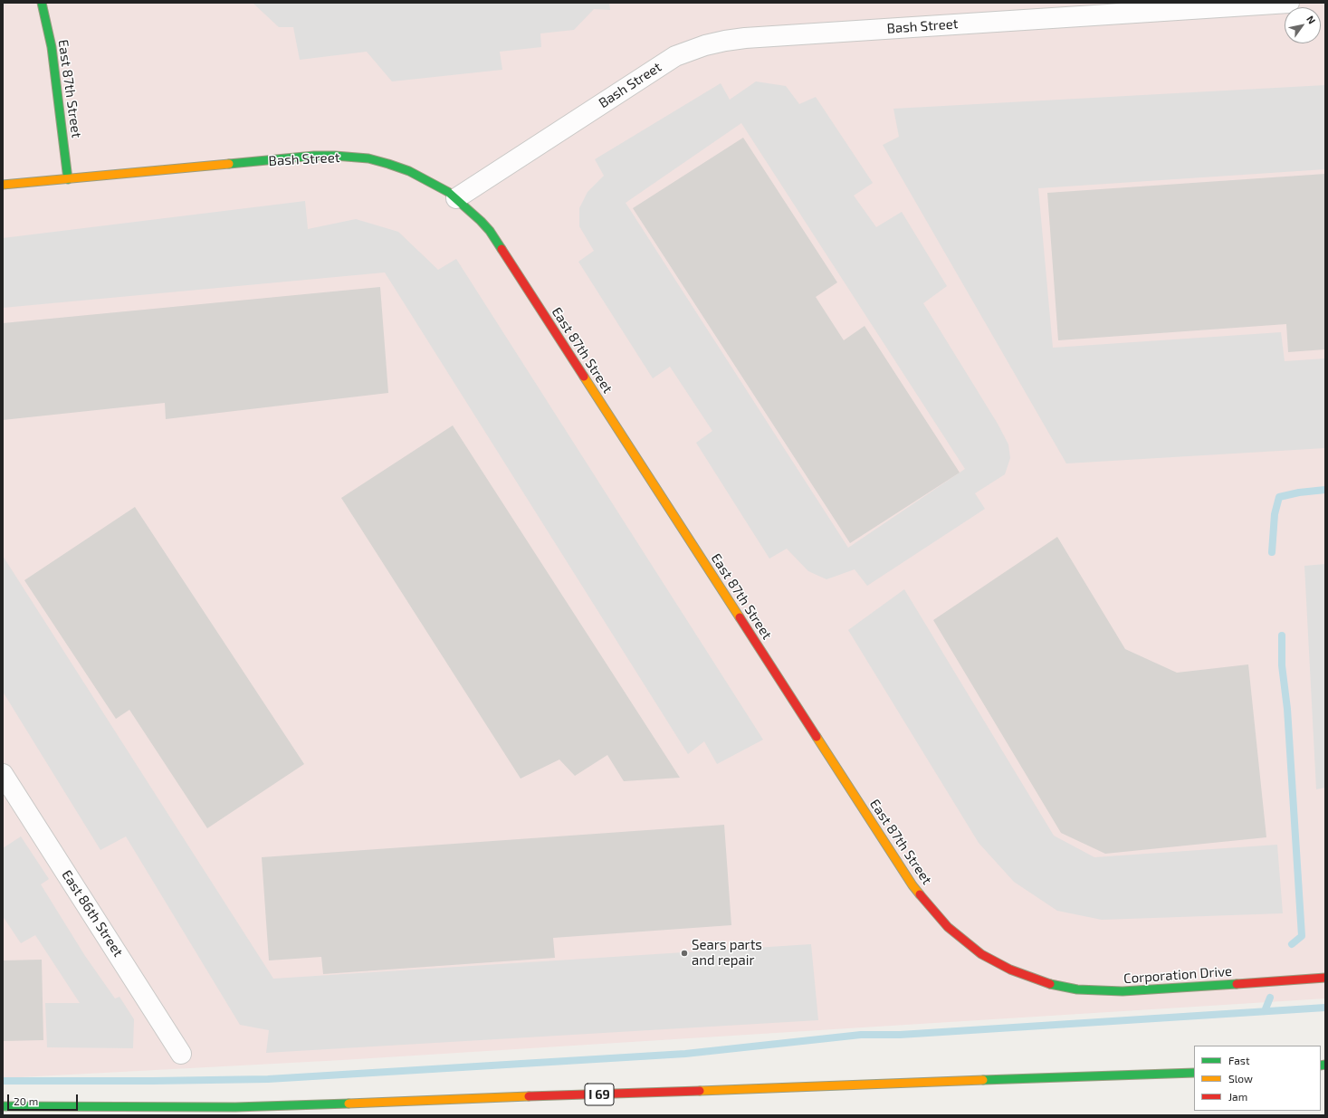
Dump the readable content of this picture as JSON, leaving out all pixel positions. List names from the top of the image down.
{
  "streets": {
    "main road": [
      "Bash Street",
      "East 87th Street",
      "Corporation Drive",
      "I 69"
    ],
    "street": ["East 86th Street"]
  },
  "crossings": [
    ["Bash Street", "East 87th Street"],
    ["East 87th Street", "Corporation Drive"]
  ],
  "places": ["Sears parts and repair"],
  "legend": ["Fast", "Slow", "Jam"],
  "scale_bar": "20 m",
  "north": "top right"
}
